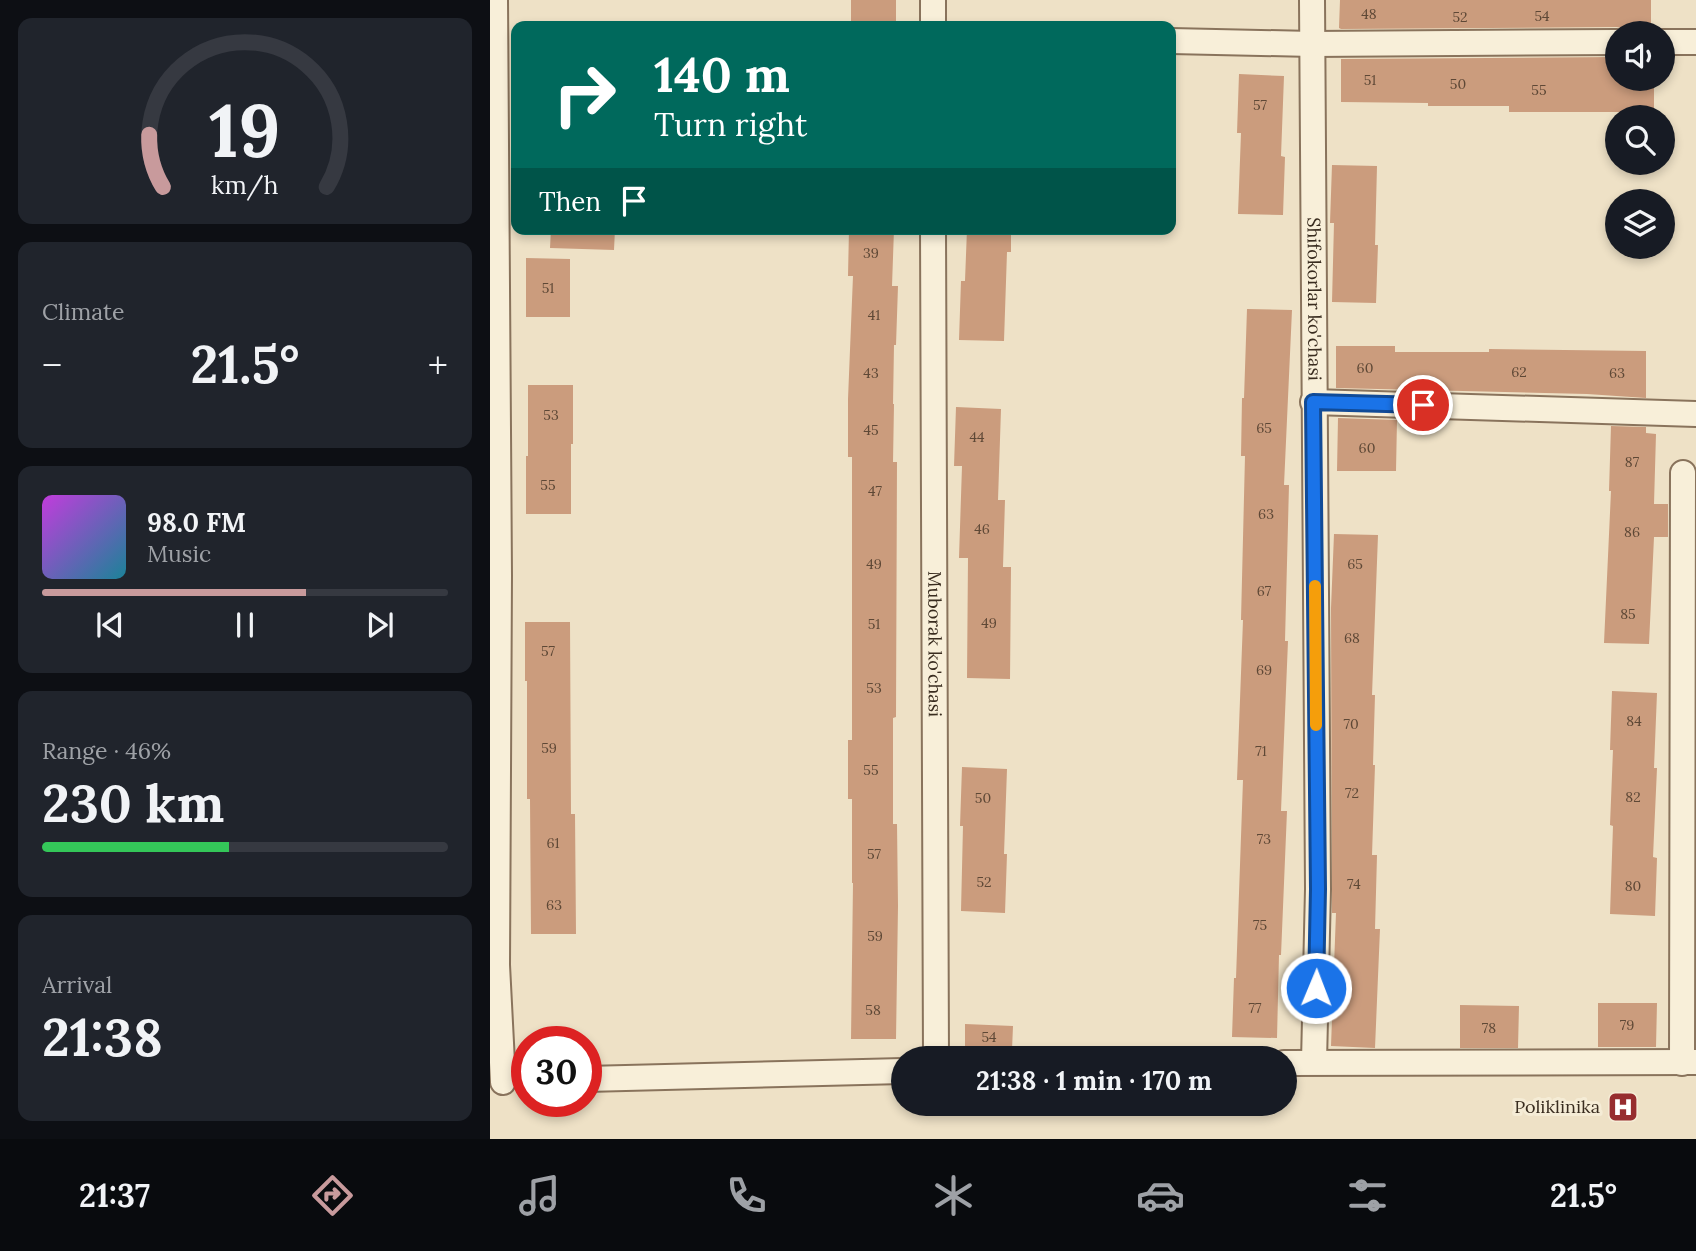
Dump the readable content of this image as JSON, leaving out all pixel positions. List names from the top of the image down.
{
  "streets": {
    "street": ["Shifokorlar ko'chasi", "Muborak ko'chasi"]
  },
  "places": {
    "hospital": ["Poliklinika"]
  },
  "house_numbers": [
    "48",
    "54",
    "52",
    "51",
    "50",
    "55",
    "57",
    "39",
    "51",
    "41",
    "60",
    "62",
    "43",
    "63",
    "53",
    "65",
    "45",
    "44",
    "60",
    "87",
    "55",
    "47",
    "63",
    "46",
    "86",
    "49",
    "65",
    "67",
    "85",
    "49",
    "51",
    "68",
    "57",
    "69",
    "53",
    "84",
    "70",
    "59",
    "71",
    "55",
    "72",
    "82",
    "50",
    "73",
    "61",
    "57",
    "52",
    "74",
    "80",
    "63",
    "75",
    "59",
    "77",
    "58",
    "79",
    "78",
    "54"
  ],
  "page": {
    "turn": ["140 m", "Turn right"],
    "then": "Then",
    "tile": [
      "Climate",
      ["Range · 46%", "230 km"],
      ["Arrival", "21:38"]
    ],
    "heat": ["−", "21.5°", "+"],
    "song": ["98.0 FM", "Music"],
    "limit": "30",
    "trip": "21:38 · 1 min · 170 m",
    "tabs": ["21:37", "21.5°"],
    "gauge": ["19", "km/h"]
  }
}
